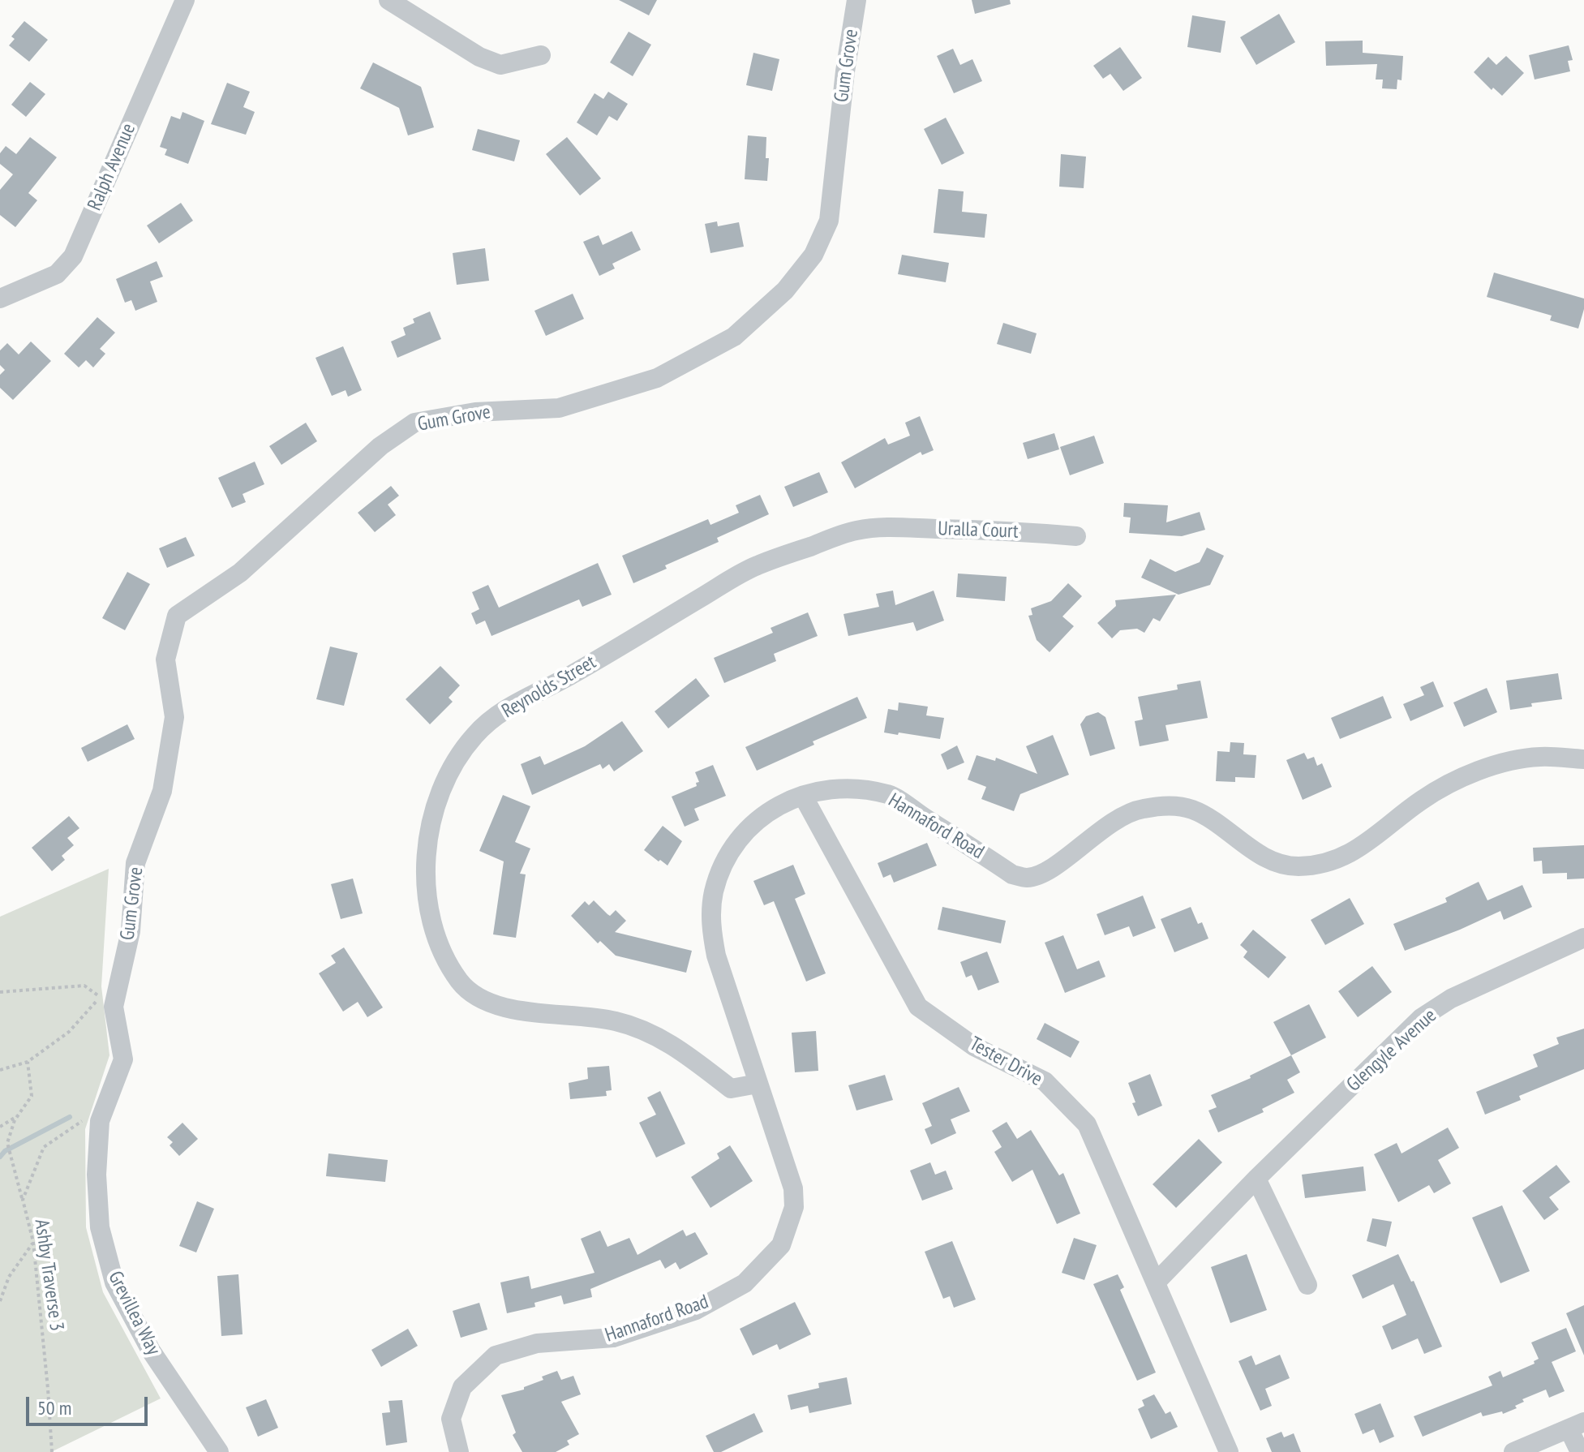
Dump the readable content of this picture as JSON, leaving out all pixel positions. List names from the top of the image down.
{
  "streets": {
    "street": [
      "Gum Grove",
      "Ralph Avenue",
      "Uralla Court",
      "Reynolds Street",
      "Hannaford Road",
      "Glengyle Avenue",
      "Tester Drive",
      "Grevillea Way"
    ],
    "path": ["Ashby Traverse 3"]
  },
  "crossings": [
    ["Gum Grove", "Grevillea Way"],
    ["Uralla Court", "Reynolds Street"],
    ["Reynolds Street", "Hannaford Road"],
    ["Hannaford Road", "Tester Drive"],
    ["Glengyle Avenue", "Tester Drive"],
    ["Ashby Traverse 3", "Grevillea Way"]
  ],
  "scale_bar": "50 m"
}
